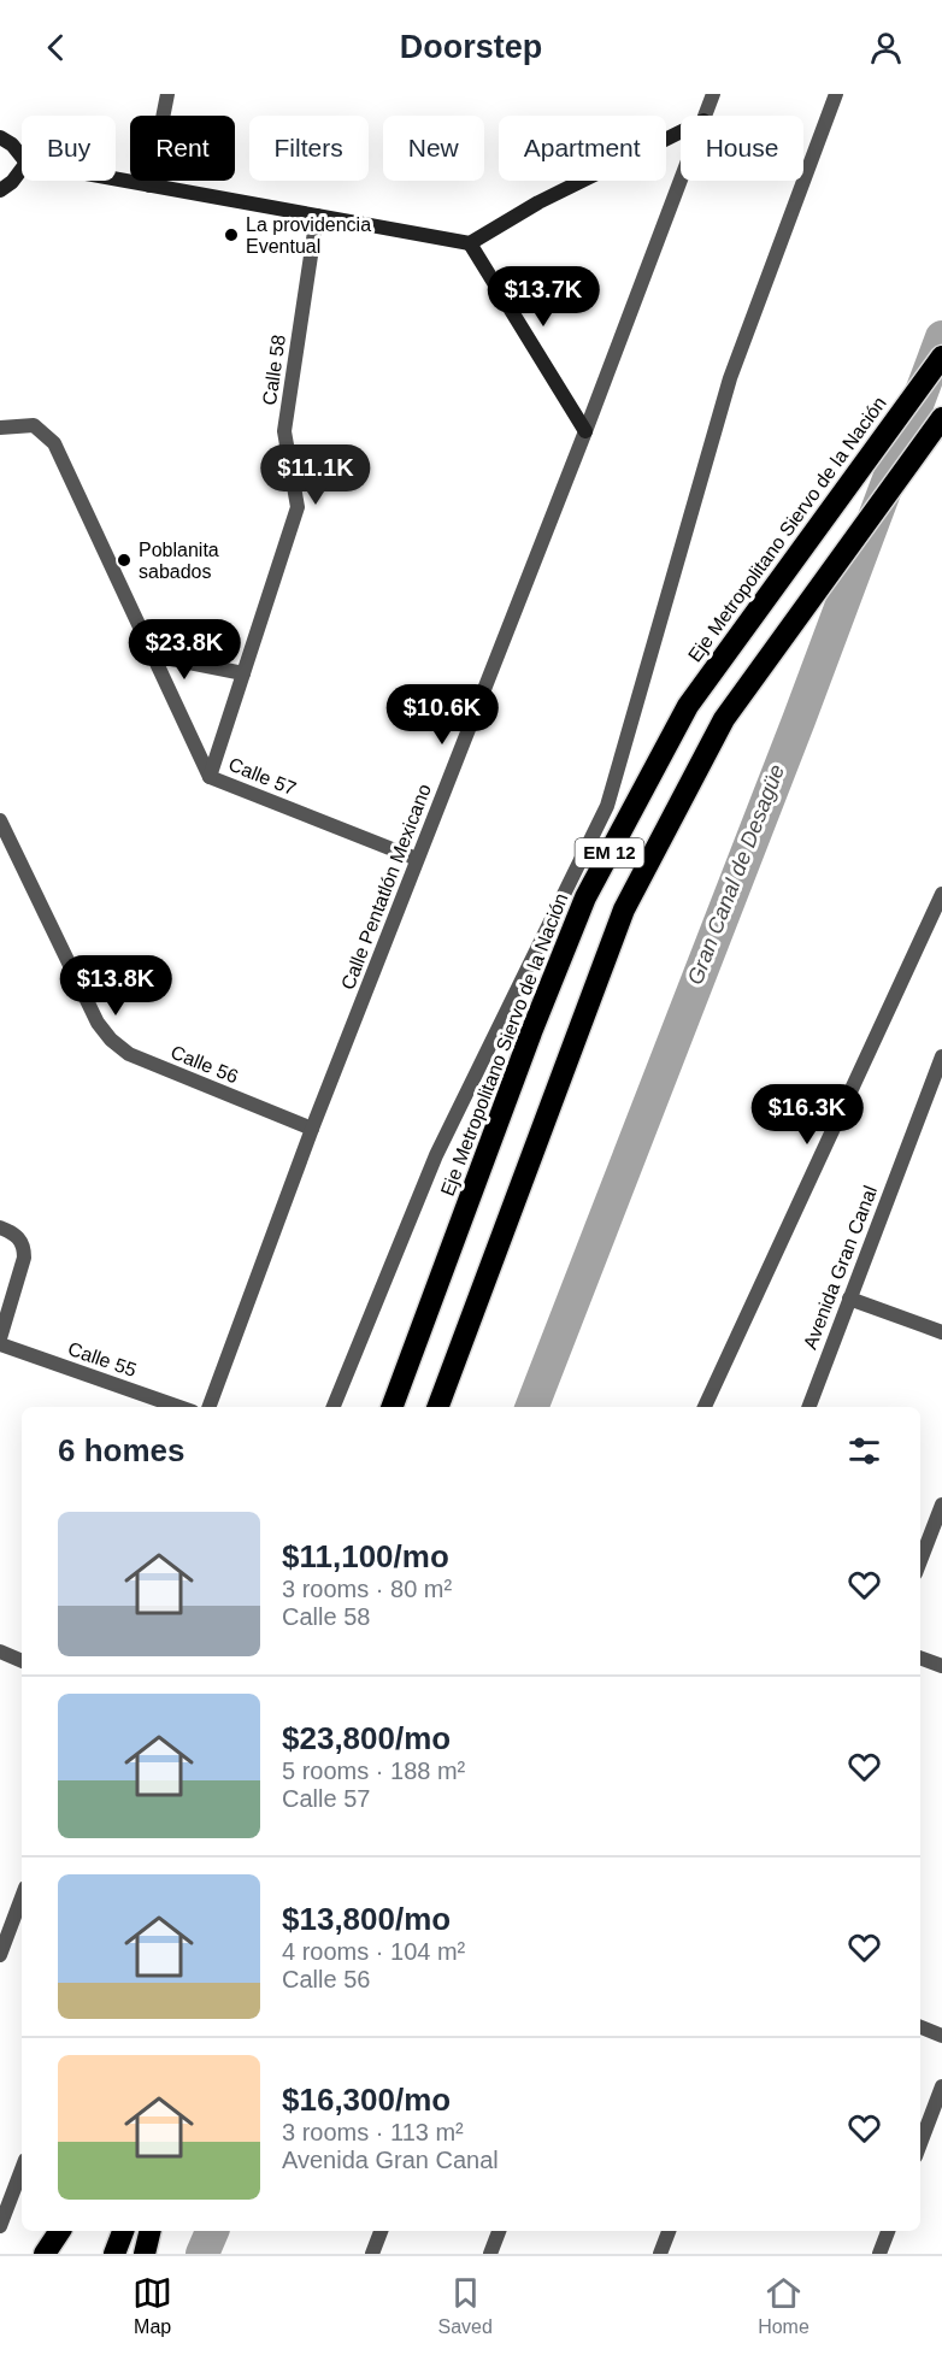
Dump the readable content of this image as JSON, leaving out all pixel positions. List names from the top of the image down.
{
  "streets": {
    "highway": ["Eje Metropolitano Siervo de la Nación", "EM 12"],
    "street": [
      "Calle 58",
      "Calle 57",
      "Calle Pentatlón Mexicano",
      "Calle 56",
      "Avenida Gran Canal",
      "Calle 55"
    ]
  },
  "crossings": [
    ["Calle 58", "Calle 57"],
    ["Calle 57", "Calle Pentatlón Mexicano"],
    ["Calle Pentatlón Mexicano", "Calle 56"]
  ],
  "water": ["Gran Canal de Desagüe"],
  "places": ["La providencia Eventual", "Poblanita sabados"],
  "page": {
    "header": "Doorstep",
    "chip": [
      "Buy",
      "Rent",
      "Filters",
      "New",
      "Apartment",
      "House"
    ],
    "price": [
      "$13.7K",
      "$11.1K",
      "$23.8K",
      "$10.6K",
      "$13.8K",
      "$16.3K"
    ],
    "heading": "6 homes",
    "list": [
      {
        "name": "$11,100/mo",
        "note": "3 rooms · 80 m² · Calle 58"
      },
      {
        "name": "$23,800/mo",
        "note": "5 rooms · 188 m² · Calle 57"
      },
      {
        "name": "$13,800/mo",
        "note": "4 rooms · 104 m² · Calle 56"
      },
      {
        "name": "$16,300/mo",
        "note": "3 rooms · 113 m² · Avenida Gran Canal"
      }
    ],
    "tabs": ["Map", "Saved", "Home"]
  }
}
